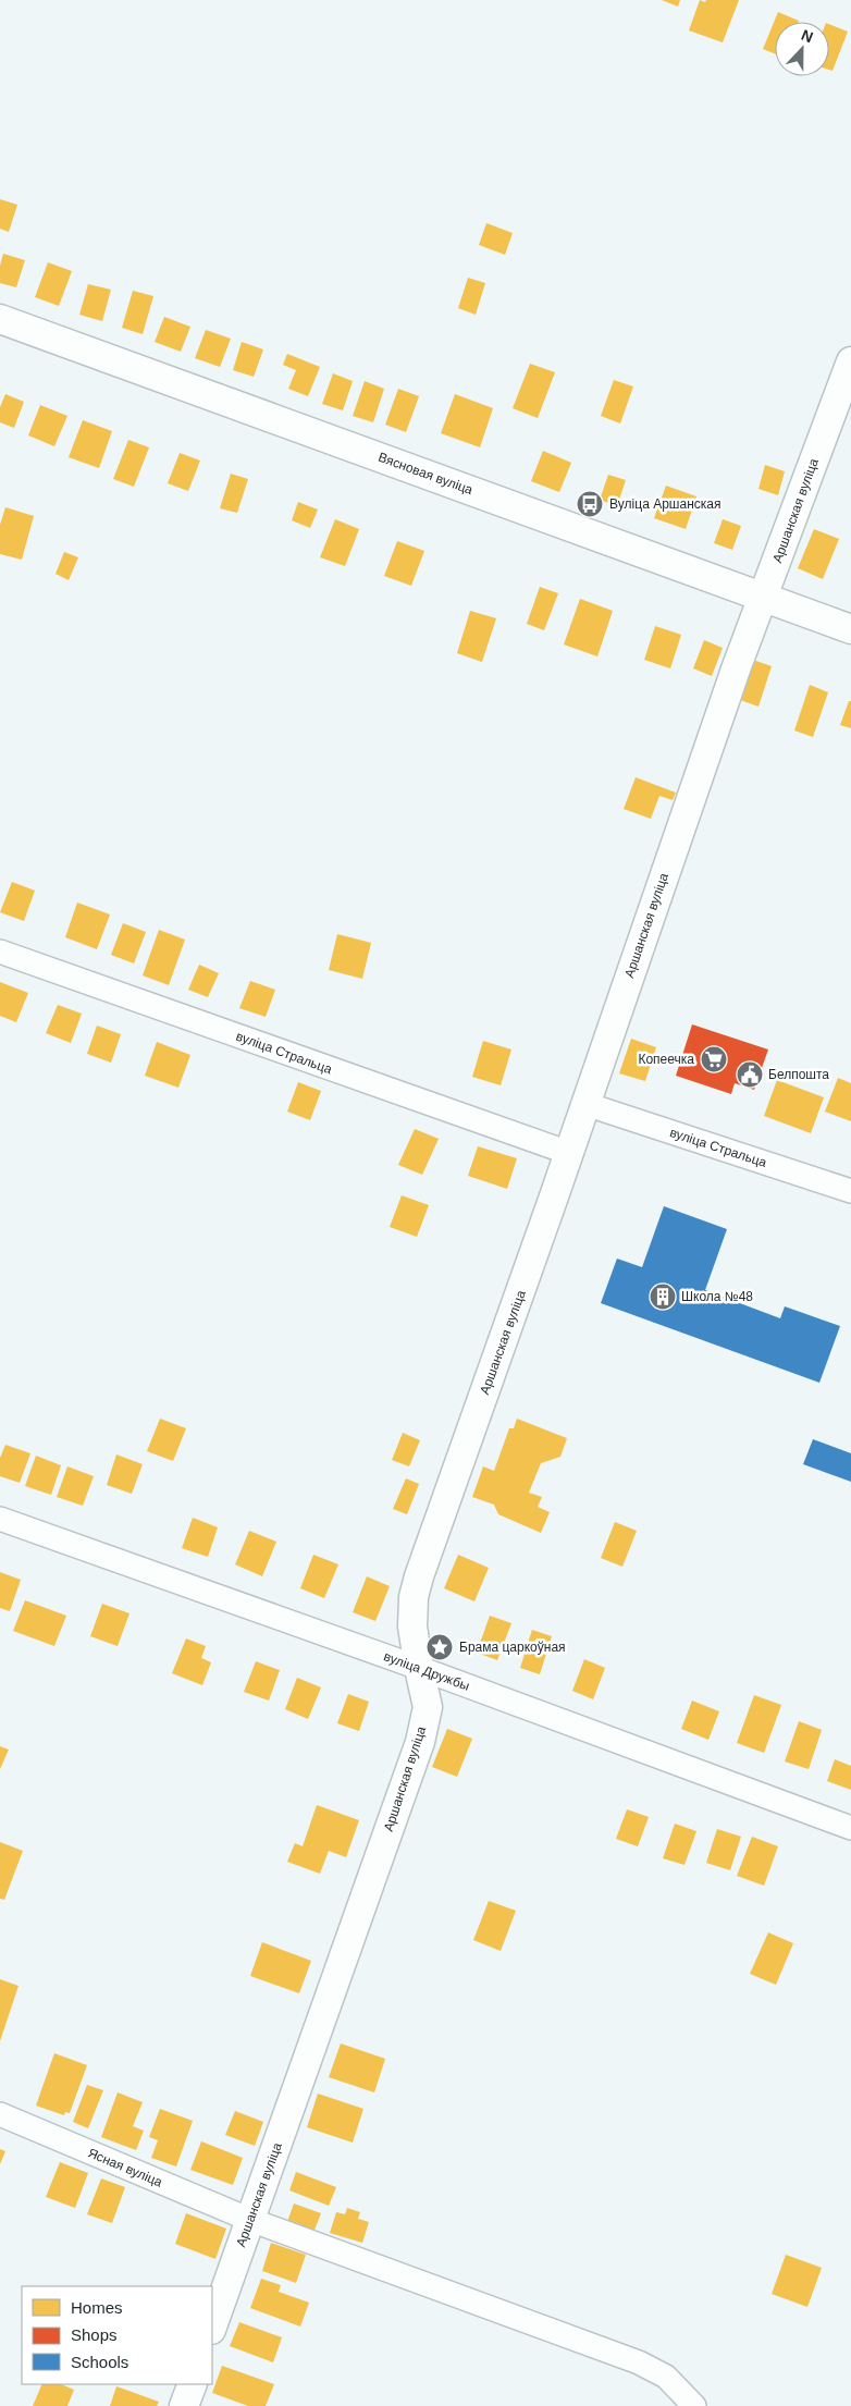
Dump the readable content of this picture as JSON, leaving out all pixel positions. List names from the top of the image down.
{
  "streets": {
    "street": [
      "Вясновая вуліца",
      "Аршанская вуліца",
      "вуліца Стральца",
      "вуліца Дружбы",
      "Ясная вуліца"
    ]
  },
  "crossings": [
    ["Вясновая вуліца", "Аршанская вуліца"],
    ["Аршанская вуліца", "вуліца Стральца"],
    ["Аршанская вуліца", "вуліца Дружбы"],
    ["Аршанская вуліца", "Ясная вуліца"]
  ],
  "places": {
    "bus stop": ["Вуліца Аршанская"],
    "supermarket": ["Копеечка"],
    "public building": ["Белпошта"],
    "building": ["Школа №48"],
    "place": ["Брама царкоўная"]
  },
  "legend": ["Homes", "Shops", "Schools"],
  "north": "top"
}
